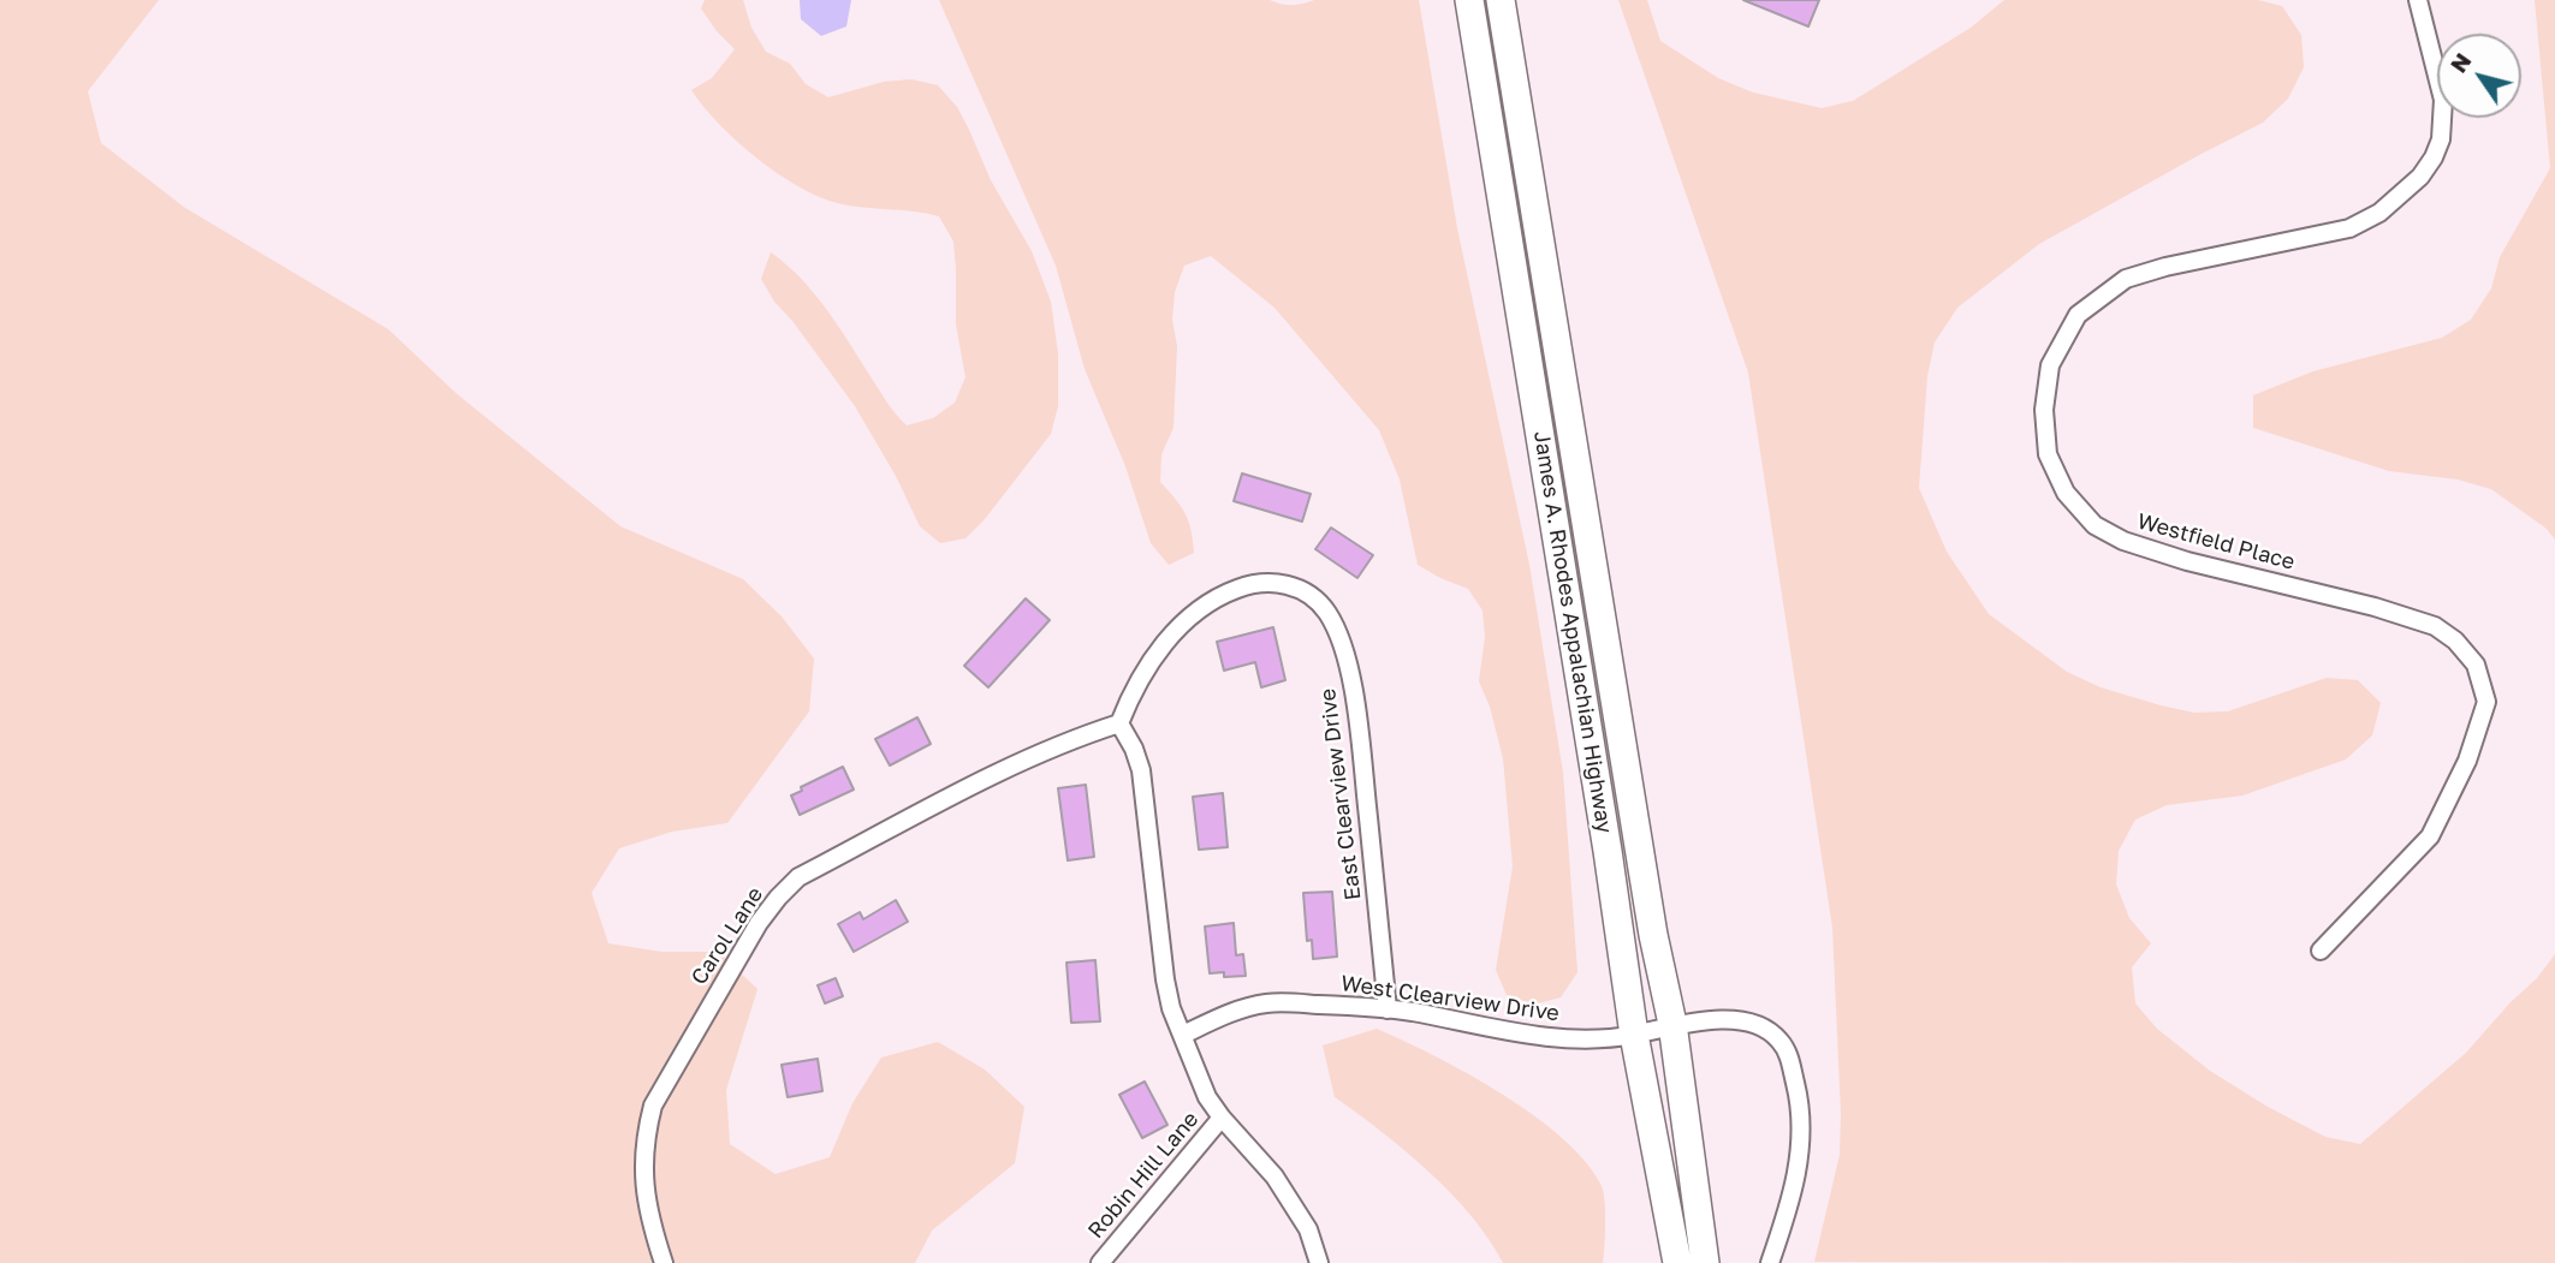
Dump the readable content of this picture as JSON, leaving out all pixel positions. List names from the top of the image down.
{
  "streets": {
    "highway": ["James A. Rhodes Appalachian Highway"],
    "street": [
      "Westfield Place",
      "East Clearview Drive",
      "Carol Lane",
      "West Clearview Drive",
      "Robin Hill Lane"
    ]
  },
  "crossings": [
    ["James A. Rhodes Appalachian Highway", "West Clearview Drive"],
    ["East Clearview Drive", "Carol Lane"],
    ["East Clearview Drive", "West Clearview Drive"]
  ],
  "north": "top left"
}
